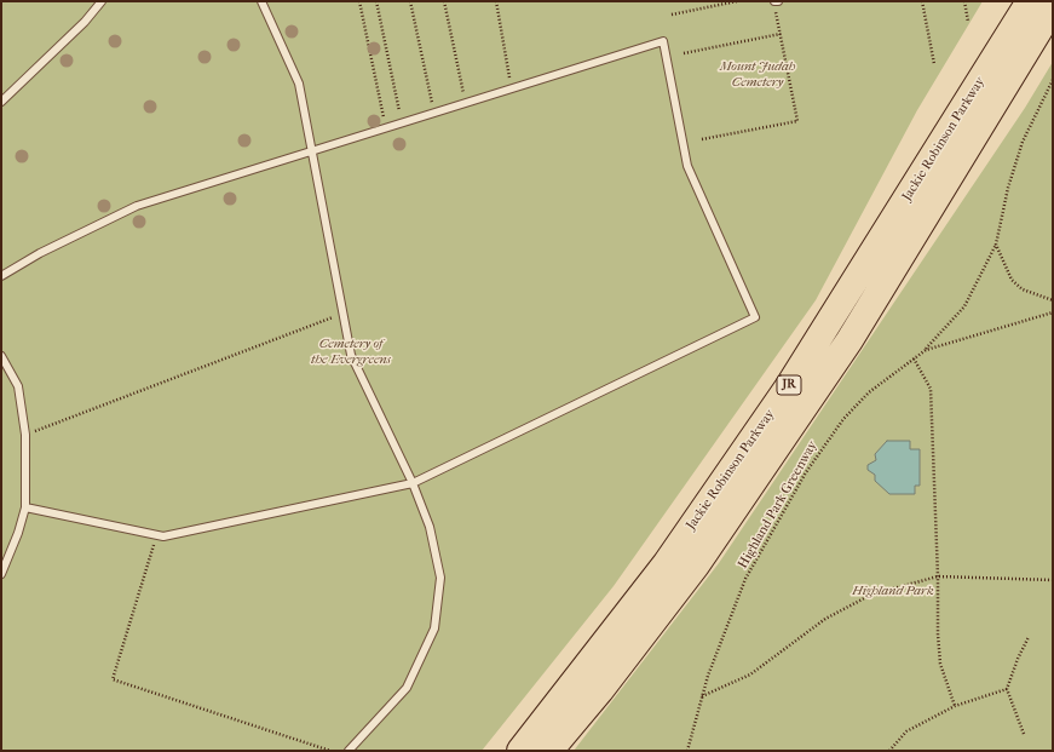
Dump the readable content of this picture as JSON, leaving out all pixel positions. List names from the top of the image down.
{
  "streets": {
    "highway": ["Jackie Robinson Parkway", "JR"],
    "path": ["Highland Park Greenway"]
  },
  "parks": ["Mount Judah Cemetery", "Cemetery of the Evergreens", "Highland Park"]
}
